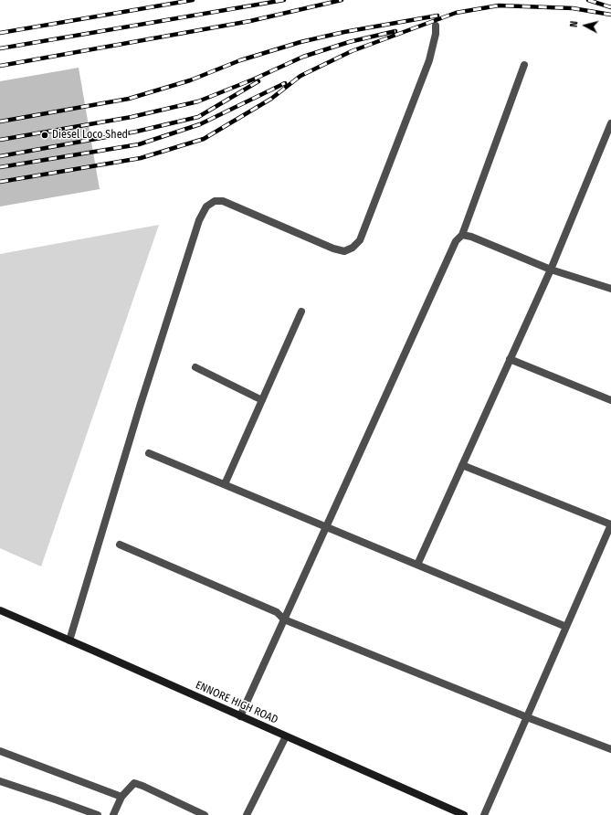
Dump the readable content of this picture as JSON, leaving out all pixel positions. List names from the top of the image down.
{
  "streets": {
    "main road": ["ENNORE HIGH ROAD"]
  },
  "places": ["Diesel Loco Shed"],
  "north": "left"
}
